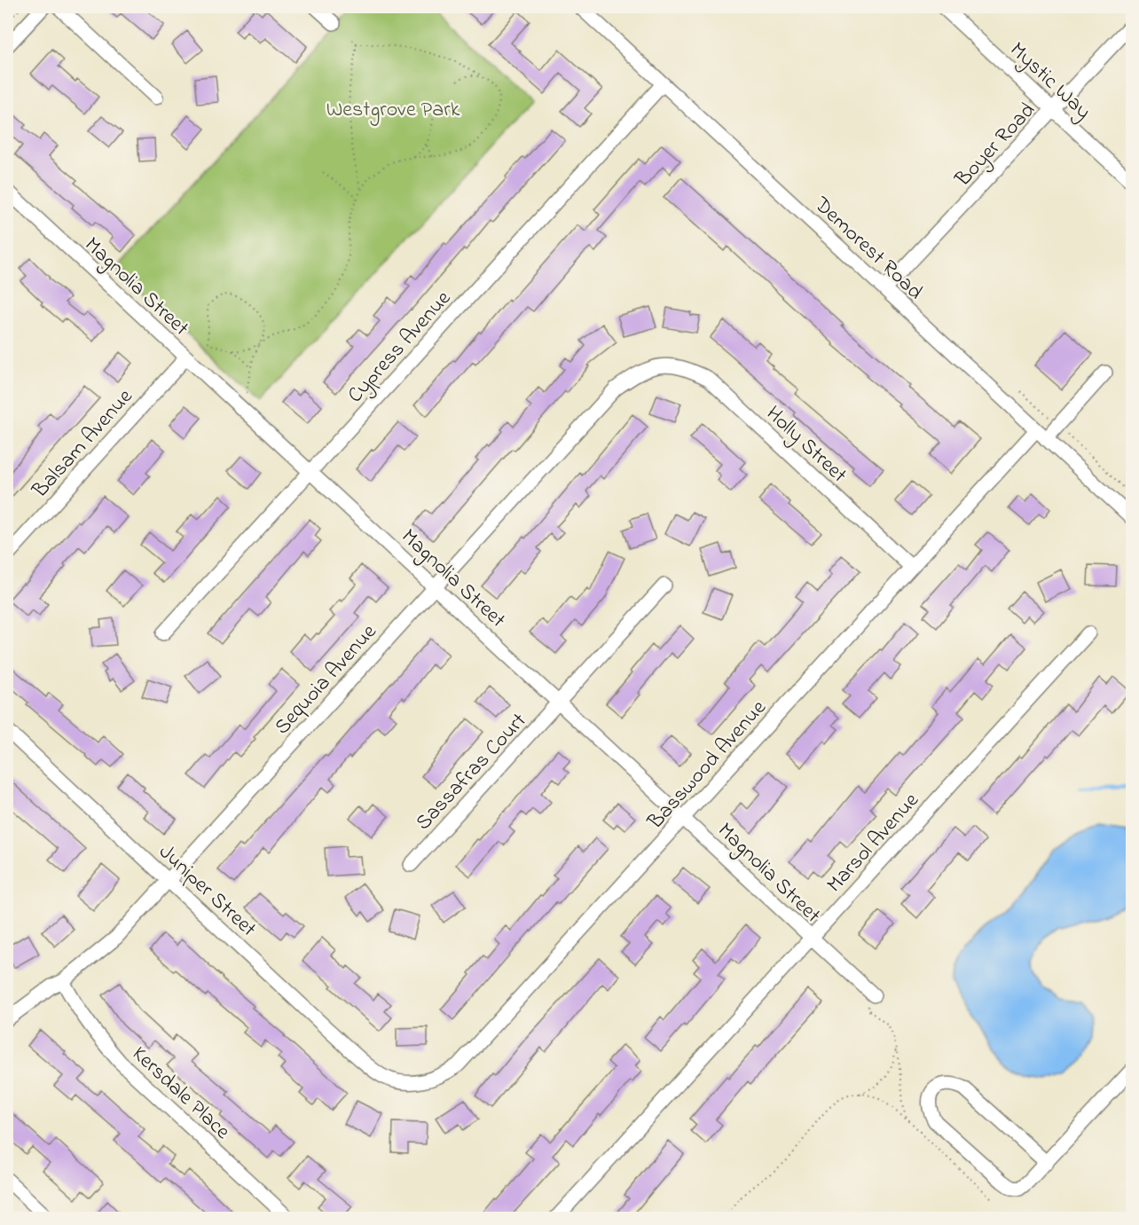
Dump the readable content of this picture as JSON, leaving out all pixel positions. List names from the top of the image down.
{
  "streets": {
    "street": [
      "Mystic Way",
      "Boyer Road",
      "Demorest Road",
      "Magnolia Street",
      "Cypress Avenue",
      "Balsam Avenue",
      "Holly Street",
      "Sequoia Avenue",
      "Basswood Avenue",
      "Sassafras Court",
      "Marsol Avenue",
      "Juniper Street",
      "Kersdale Place"
    ]
  },
  "crossings": [
    ["Mystic Way", "Boyer Road"],
    ["Boyer Road", "Demorest Road"],
    ["Demorest Road", "Cypress Avenue"],
    ["Demorest Road", "Basswood Avenue"],
    ["Magnolia Street", "Cypress Avenue"],
    ["Magnolia Street", "Balsam Avenue"],
    ["Magnolia Street", "Sequoia Avenue"],
    ["Magnolia Street", "Basswood Avenue"],
    ["Magnolia Street", "Sassafras Court"],
    ["Magnolia Street", "Marsol Avenue"],
    ["Holly Street", "Sequoia Avenue"],
    ["Holly Street", "Basswood Avenue"],
    ["Sequoia Avenue", "Juniper Street"],
    ["Sequoia Avenue", "Kersdale Place"],
    ["Basswood Avenue", "Juniper Street"]
  ],
  "parks": ["Westgrove Park"]
}
